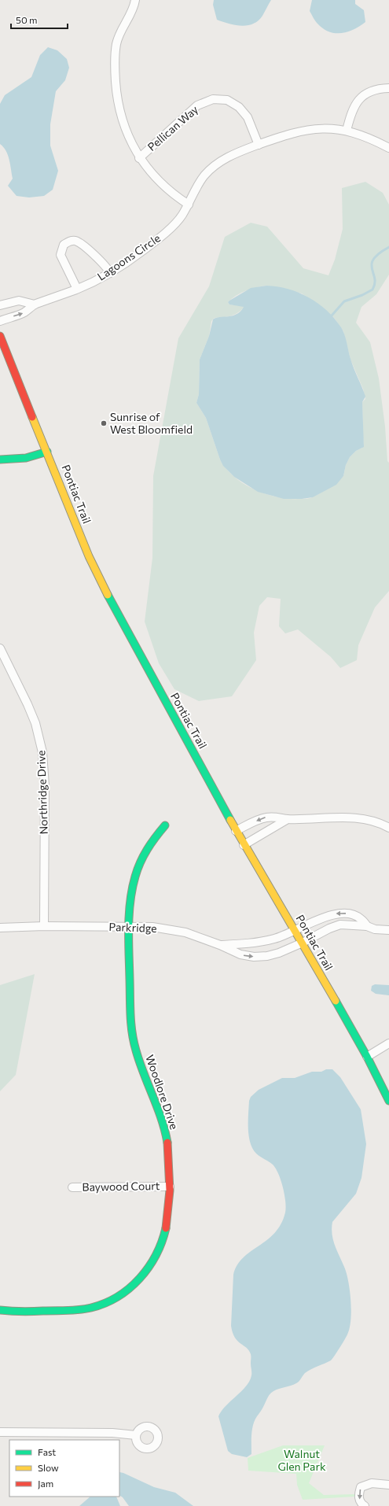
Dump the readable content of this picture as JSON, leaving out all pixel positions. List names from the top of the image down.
{
  "streets": {
    "main road": ["Pontiac Trail", "Woodlore Drive"],
    "street": [
      "Pellican Way",
      "Lagoons Circle",
      "Northridge Drive",
      "Parkridge",
      "Baywood Court"
    ]
  },
  "crossings": [
    ["Pellican Way", "Lagoons Circle"],
    ["Pontiac Trail", "Parkridge"],
    ["Northridge Drive", "Parkridge"],
    ["Parkridge", "Woodlore Drive"],
    ["Woodlore Drive", "Baywood Court"]
  ],
  "parks": ["Walnut Glen Park"],
  "places": ["Sunrise of West Bloomfield"],
  "legend": ["Fast", "Slow", "Jam"],
  "scale_bar": "50 m"
}
